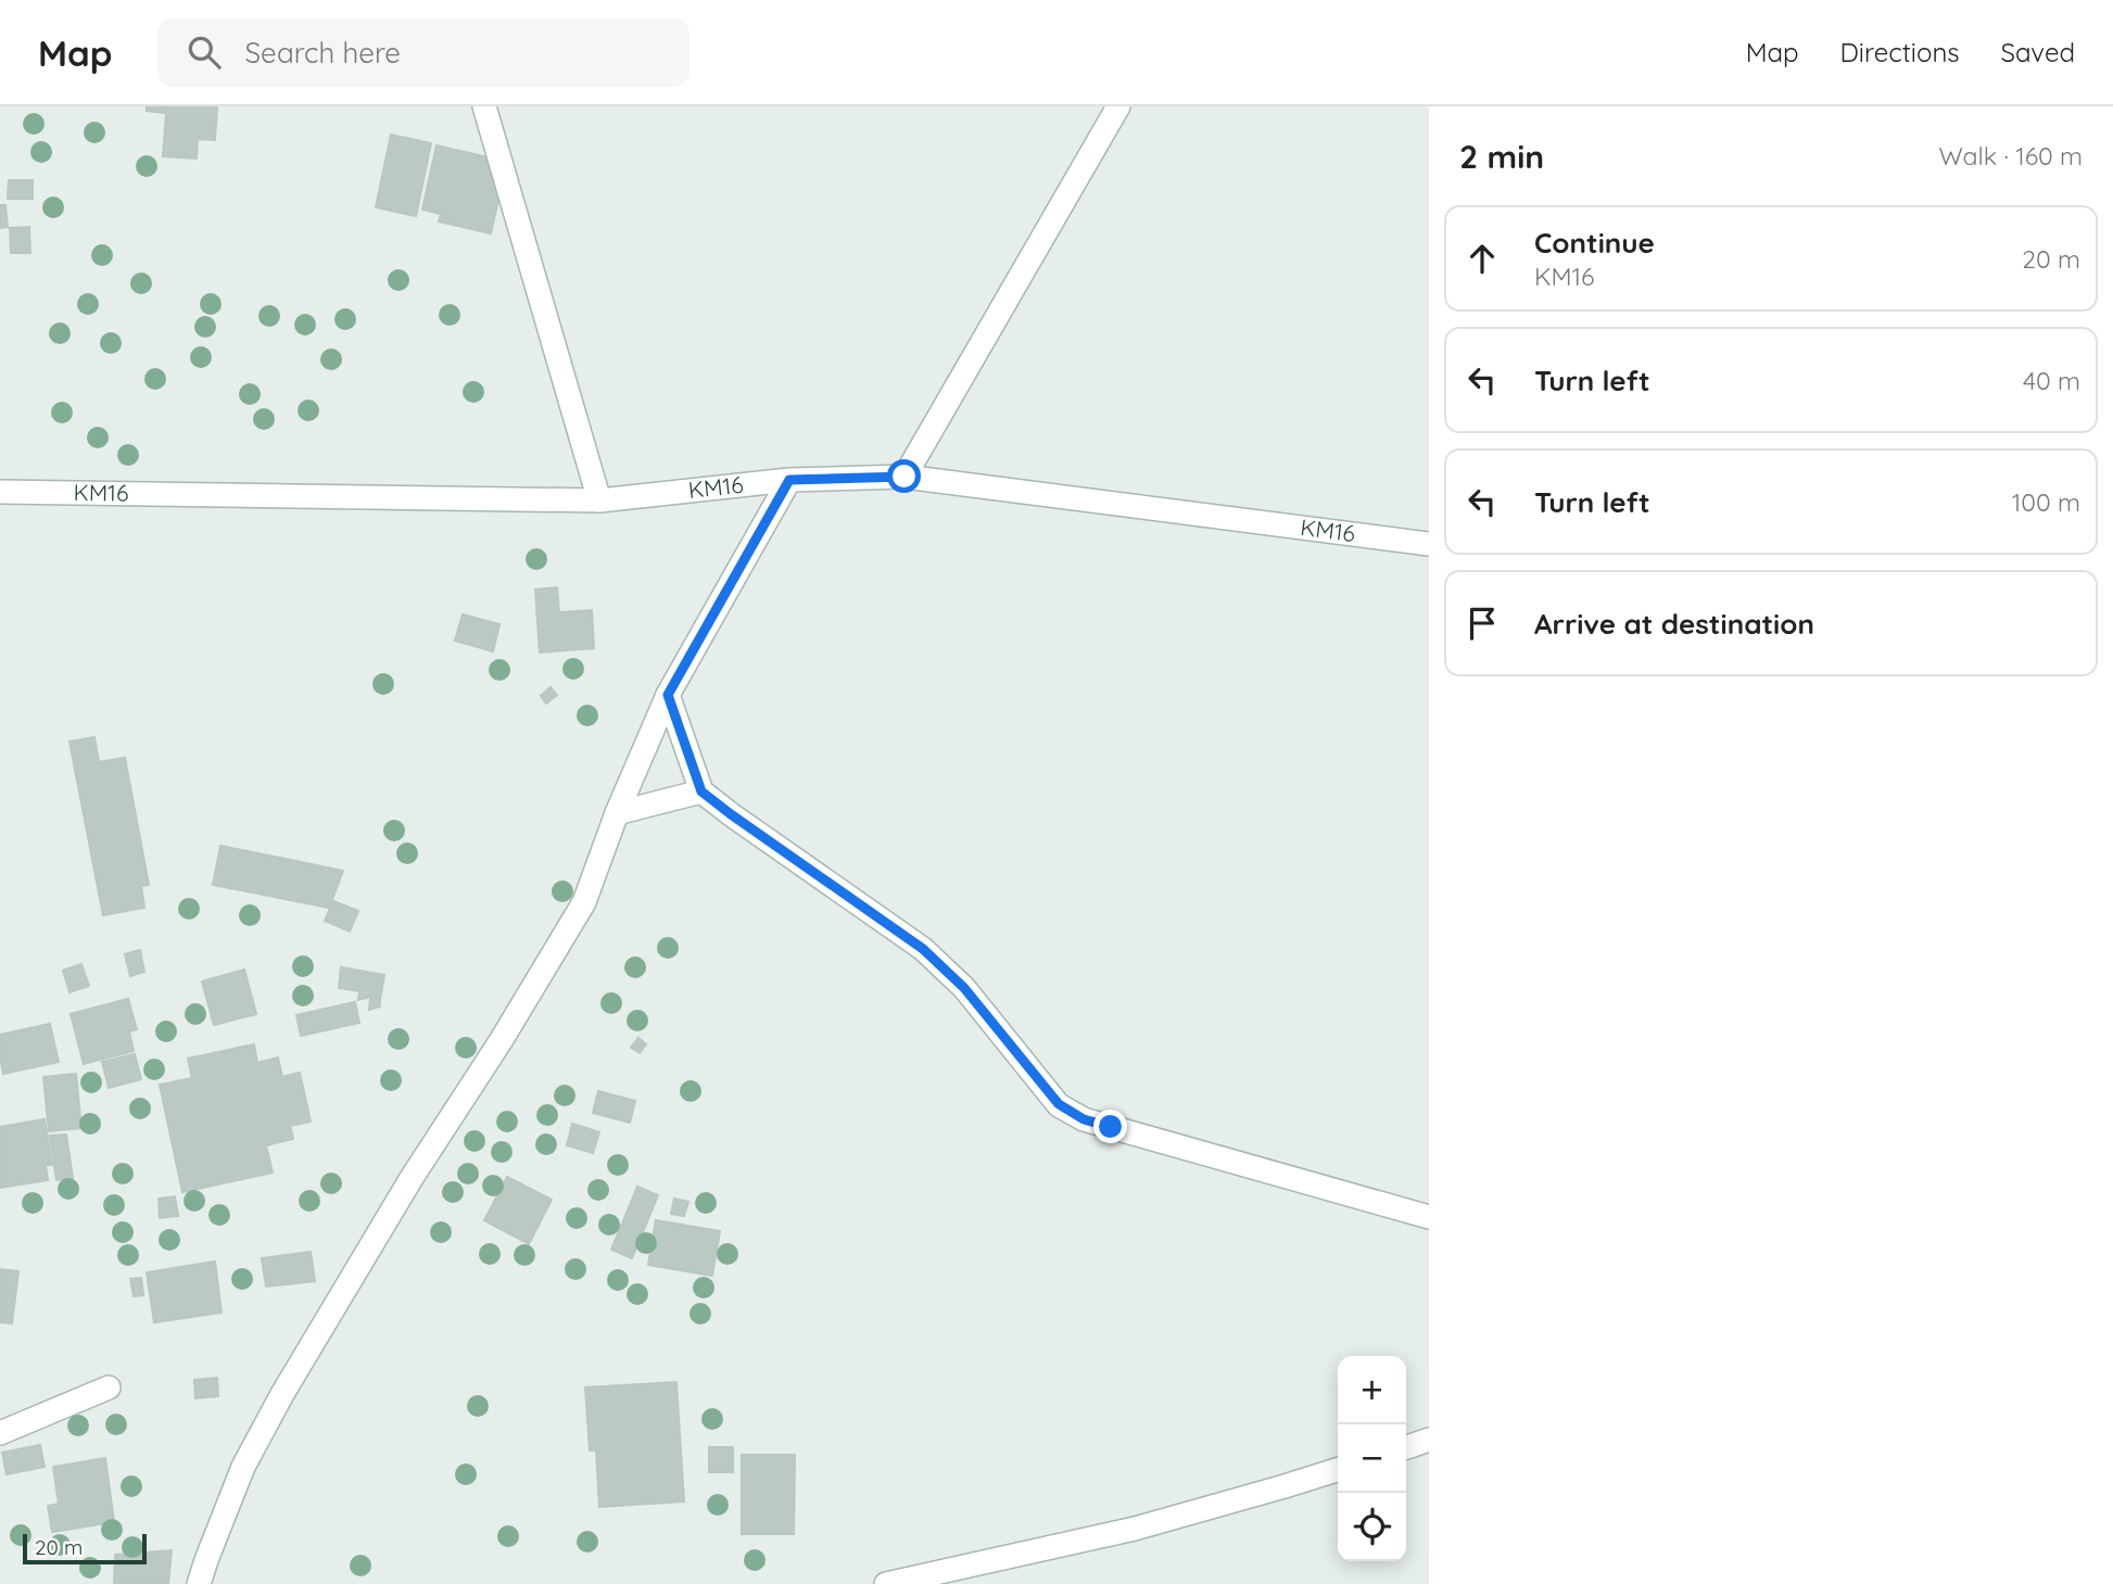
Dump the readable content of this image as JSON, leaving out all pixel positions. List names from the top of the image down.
{
  "streets": {
    "street": ["KM16"]
  },
  "scale_bar": "20 m",
  "page": {
    "header": "Map",
    "search": "Search here",
    "nav": ["Map", "Directions", "Saved"],
    "heading": ["2 min", "Walk · 160 m"],
    "list": [
      ["Continue", "KM16", "20 m"],
      ["Turn left", "40 m"],
      ["Turn left", "100 m"],
      "Arrive at destination"
    ],
    "map_buttons": ["+", "−"],
    "scale": "20 m"
  }
}
